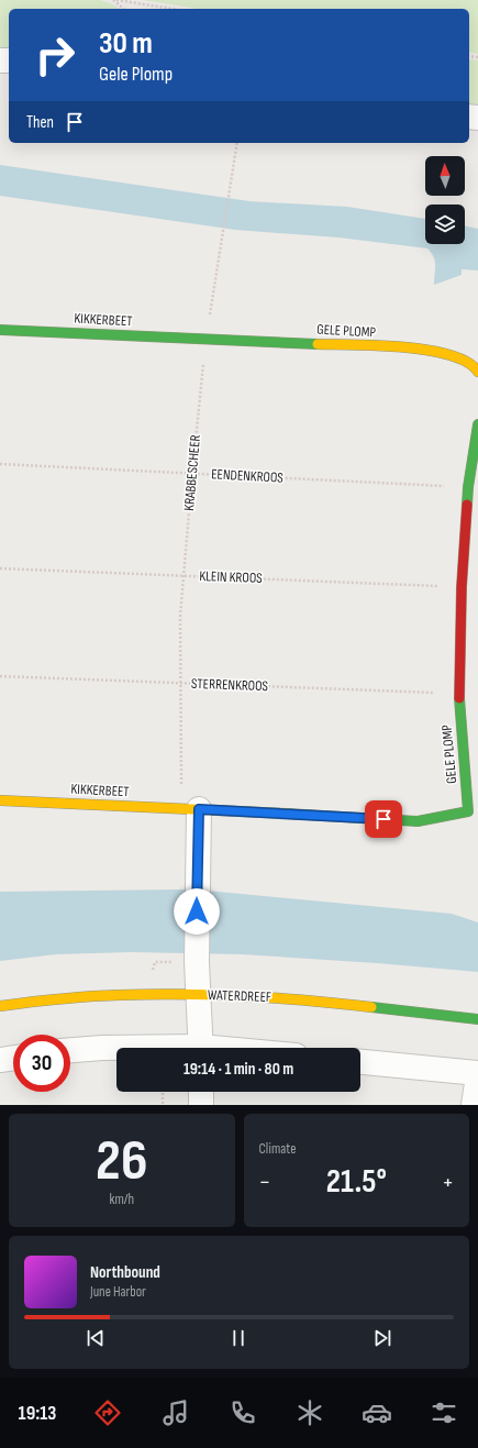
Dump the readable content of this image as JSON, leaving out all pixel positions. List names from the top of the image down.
{
  "streets": {
    "street": ["KIKKERBEET", "GELE PLOMP", "WATERDREEF"],
    "path": [
      "KRABBESCHEER",
      "EENDENKROOS",
      "KLEIN KROOS",
      "STERRENKROOS"
    ]
  },
  "crossings": [
    ["KIKKERBEET", "GELE PLOMP"],
    ["KIKKERBEET", "KRABBESCHEER"],
    ["GELE PLOMP", "KRABBESCHEER"],
    ["GELE PLOMP", "EENDENKROOS"],
    ["GELE PLOMP", "KLEIN KROOS"],
    ["GELE PLOMP", "STERRENKROOS"],
    ["KRABBESCHEER", "EENDENKROOS"],
    ["KRABBESCHEER", "KLEIN KROOS"],
    ["KRABBESCHEER", "STERRENKROOS"]
  ],
  "north": "top",
  "page": {
    "turn": ["30 m", "Gele Plomp"],
    "then": "Then",
    "limit": "30",
    "trip": "19:14 · 1 min · 80 m",
    "tile": [
      ["26", "km/h"],
      "Climate"
    ],
    "heat": ["−", "21.5°", "+"],
    "song": ["Northbound", "June Harbor"],
    "tabs": "19:13"
  }
}
